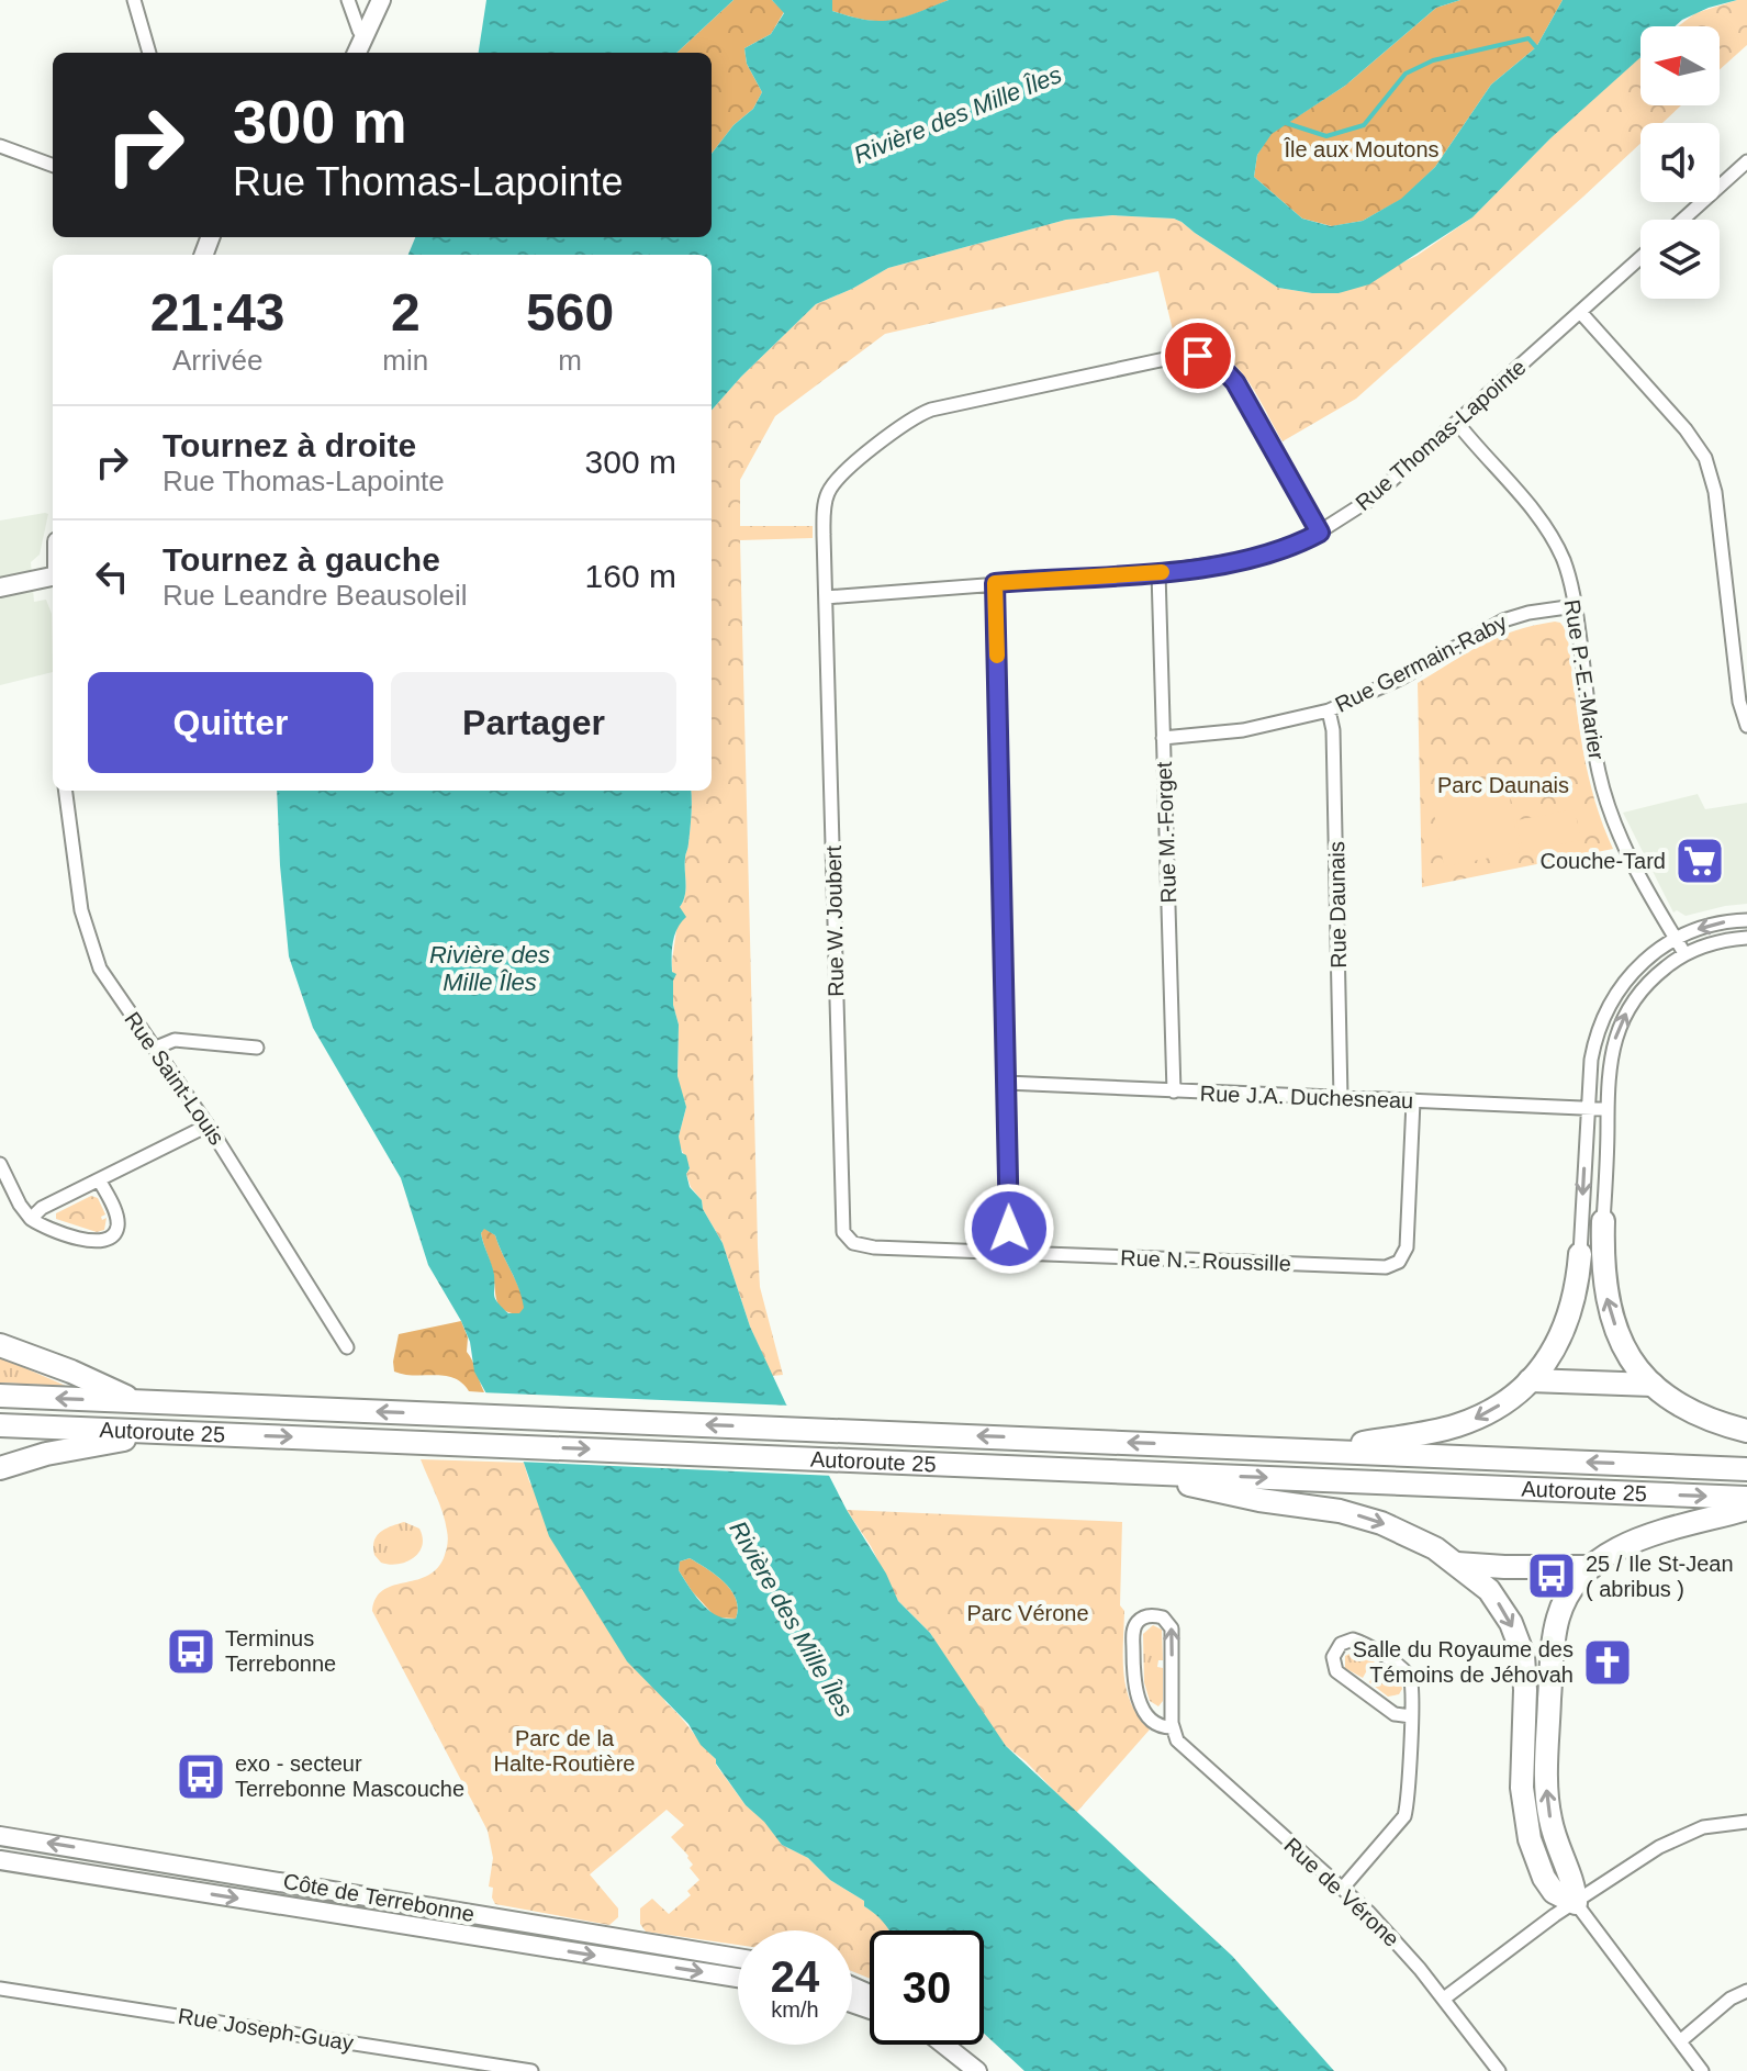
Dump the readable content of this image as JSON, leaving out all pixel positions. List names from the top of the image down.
{
  "streets": {
    "highway": ["Autoroute 25"],
    "main road": ["Côte de Terrebonne"],
    "street": [
      "Rue Thomas-Lapointe",
      "Rue Germain-Raby",
      "Rue P.-E.-Marier",
      "Rue M.-Forget",
      "Rue Daunais",
      "Rue W. Joubert",
      "Rue Saint-Louis",
      "Rue J.A. Duchesneau",
      "Rue N.- Roussille",
      "Rue de Vérone",
      "Rue Joseph-Guay"
    ]
  },
  "crossings": [
    ["Rue Thomas-Lapointe", "Rue P.-E.-Marier"],
    ["Rue Thomas-Lapointe", "Rue M.-Forget"],
    ["Rue Thomas-Lapointe", "Rue W. Joubert"],
    ["Rue Germain-Raby", "Rue P.-E.-Marier"],
    ["Rue Germain-Raby", "Rue M.-Forget"],
    ["Rue Germain-Raby", "Rue Daunais"],
    ["Rue M.-Forget", "Rue J.A. Duchesneau"],
    ["Rue Daunais", "Rue J.A. Duchesneau"],
    ["Rue W. Joubert", "Rue N.- Roussille"],
    ["Rue J.A. Duchesneau", "Rue N.- Roussille"]
  ],
  "water": ["Rivière des Mille Îles"],
  "parks": [
    "Île aux Moutons",
    "Parc Daunais",
    "Parc Vérone",
    "Parc de la Halte-Routière"
  ],
  "places": {
    "supermarket": ["Couche-Tard"],
    "bus stop": ["25 / Ile St-Jean ( abribus )", "Terminus Terrebonne", "exo - secteur Terrebonne Mascouche"],
    "church": ["Salle du Royaume des Témoins de Jéhovah"]
  },
  "north": "left",
  "page": {
    "turn": ["300 m", "Rue Thomas-Lapointe"],
    "eta": [
      "21:43",
      "Arrivée",
      "2",
      "min",
      "560",
      "m"
    ],
    "list": [
      {
        "name": "Tournez à droite",
        "note": "Rue Thomas-Lapointe",
        "value": "300 m"
      },
      {
        "name": "Tournez à gauche",
        "note": "Rue Leandre Beausoleil",
        "value": "160 m"
      }
    ],
    "buttons": ["Quitter", "Partager"],
    "speed": "24 km/h",
    "limit": "30"
  }
}
